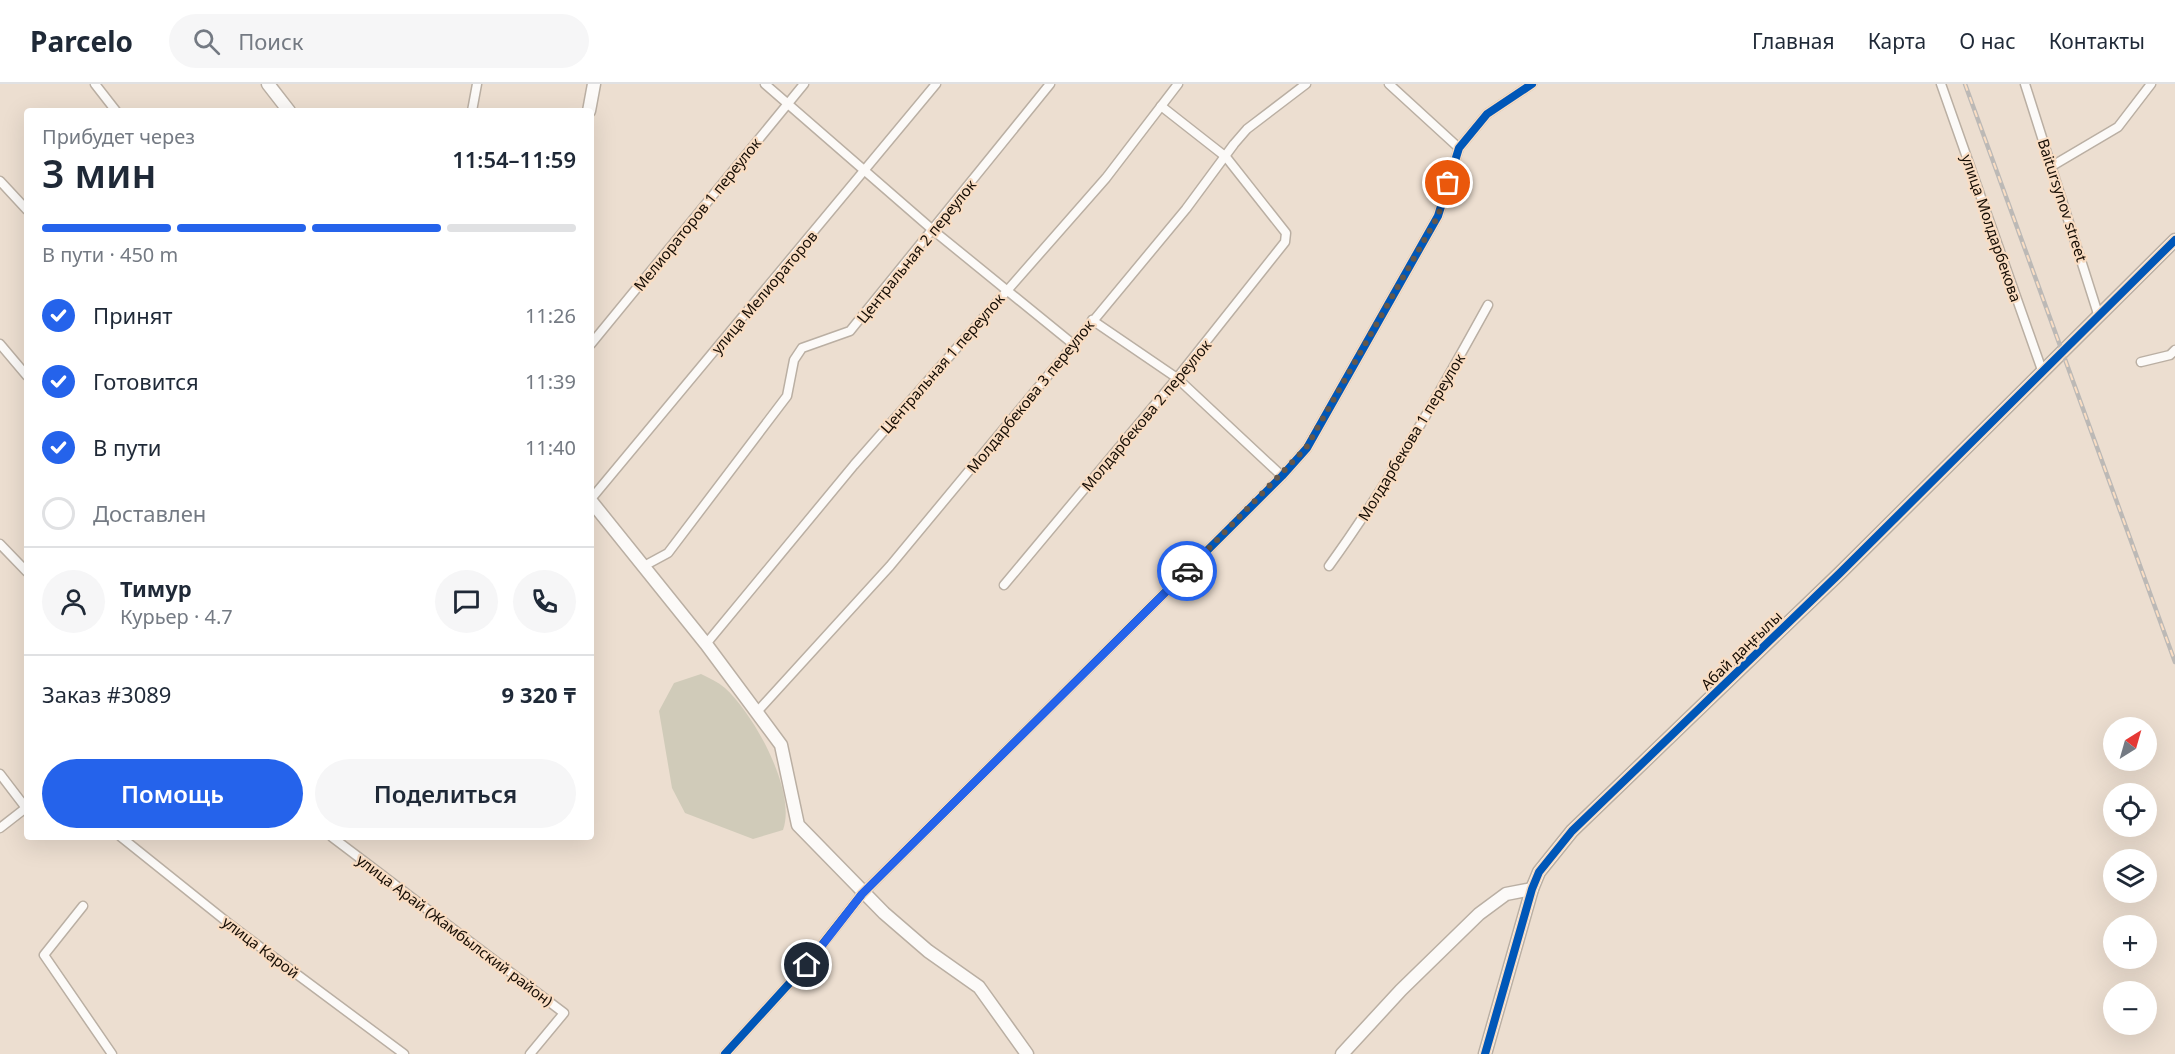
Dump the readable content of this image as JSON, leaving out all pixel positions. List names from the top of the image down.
{
  "streets": {
    "street": [
      "Baitursynov street",
      "Мелиораторов 1 переулок",
      "улица Молдарбекова",
      "Центральная 2 переулок",
      "улица Мелиораторов",
      "Центральная 1 переулок",
      "Молдарбекова 3 переулок",
      "Молдарбекова 2 переулок",
      "Молдарбекова 1 переулок",
      "Абай даңғылы",
      "улица Арай (Жамбылский район)",
      "улица Карой"
    ]
  },
  "crossings": [
    ["Baitursynov street", "Абай даңғылы"],
    ["улица Молдарбекова", "Абай даңғылы"],
    ["Молдарбекова 3 переулок", "Молдарбекова 2 переулок"]
  ],
  "north": "top right",
  "page": {
    "header": "Parcelo",
    "search": "Поиск",
    "nav": [
      "Главная",
      "Карта",
      "О нас",
      "Контакты"
    ],
    "heading": ["3 мин", "Прибудет через", "11:54–11:59"],
    "panel": [
      "Тимур",
      "Курьер · 4.7",
      "Заказ #3089",
      "9 320 ₸"
    ],
    "bar": "В пути · 450 m",
    "list": [
      ["Принят", "11:26"],
      ["Готовится", "11:39"],
      ["В пути", "11:40"],
      "Доставлен"
    ],
    "map_buttons": ["+", "−"],
    "buttons": ["Помощь", "Поделиться"]
  }
}
